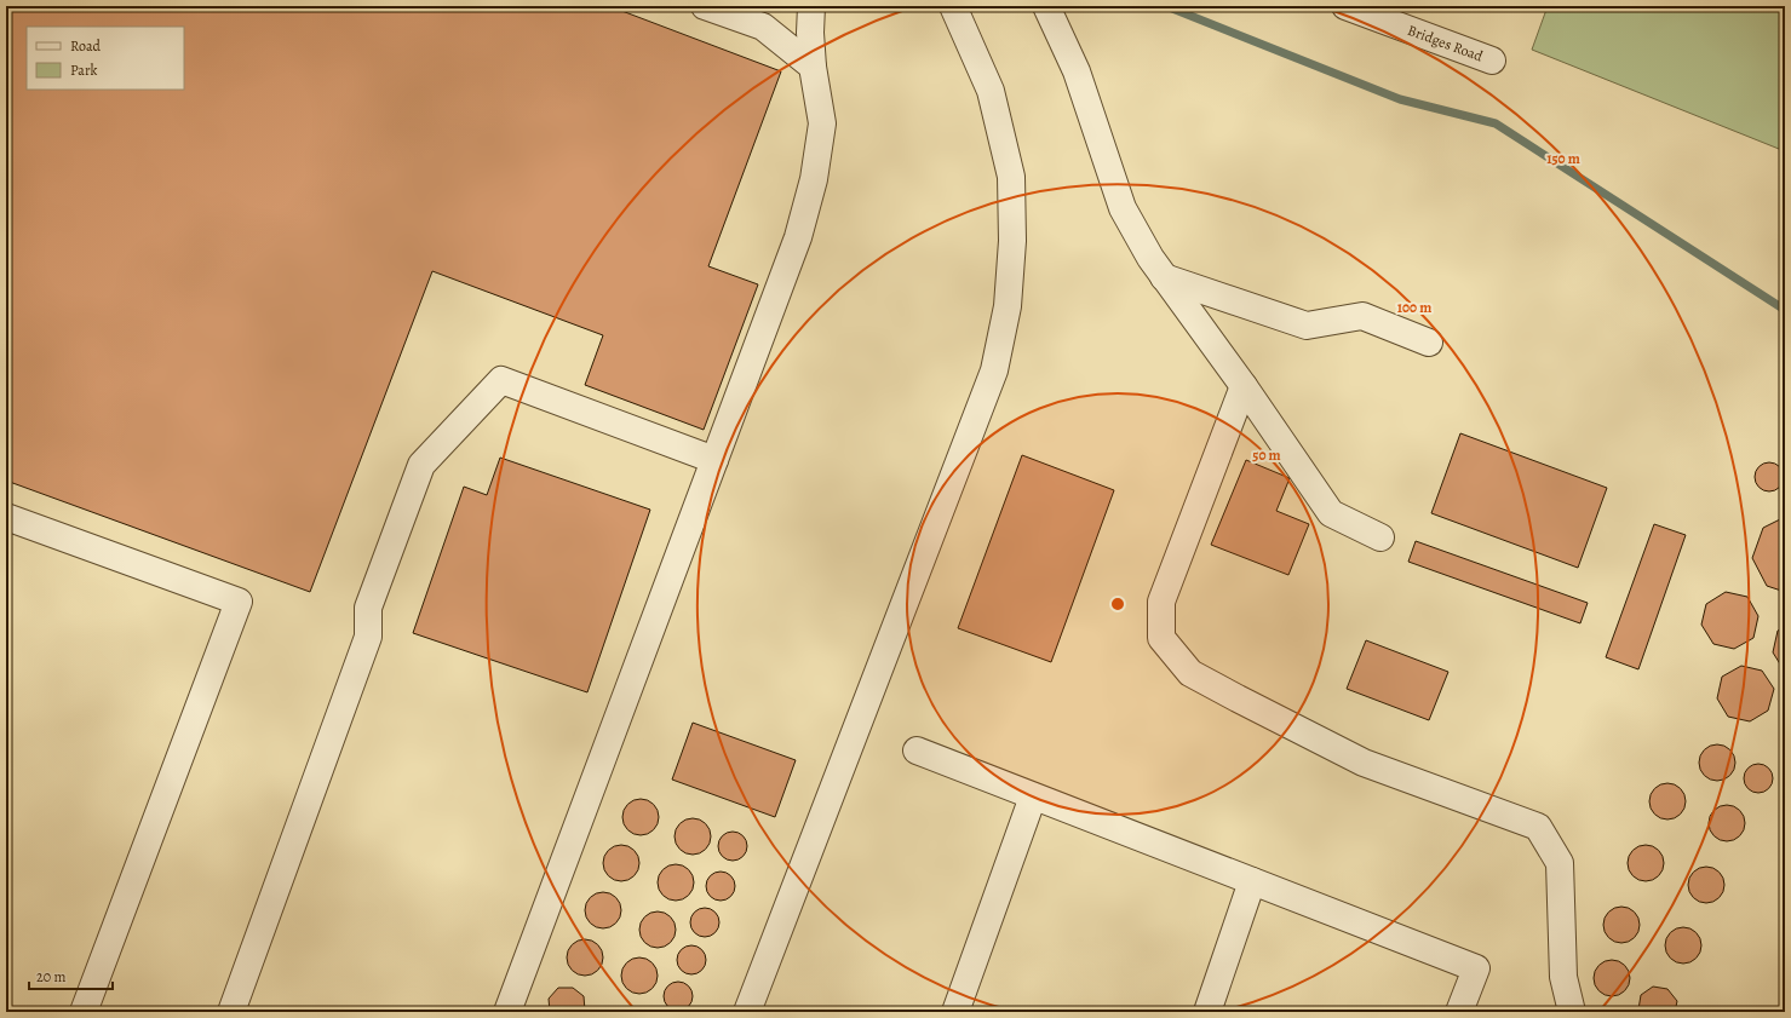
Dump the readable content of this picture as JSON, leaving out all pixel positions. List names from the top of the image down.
{
  "streets": {
    "street": ["Bridges Road"]
  },
  "legend": ["Road", "Park"],
  "scale_bar": "20 m",
  "rings": ["150 m", "100 m", "50 m"]
}
